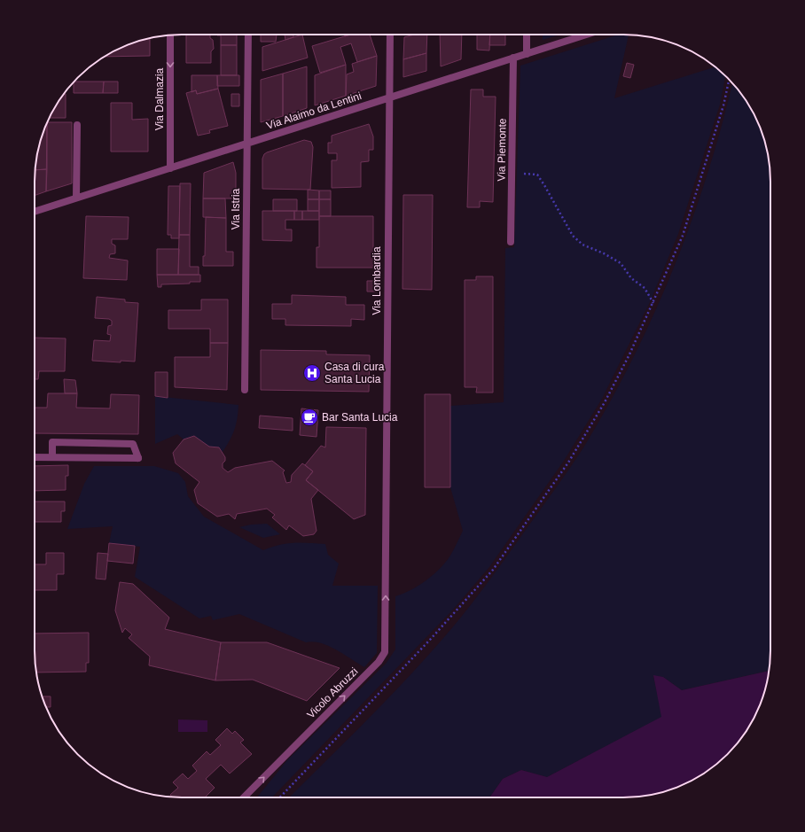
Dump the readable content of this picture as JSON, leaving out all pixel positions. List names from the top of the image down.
{
  "streets": {
    "street": [
      "Via Dalmazia",
      "Via Alaimo da Lentini",
      "Via Piemonte",
      "Via Istria",
      "Via Lombardia",
      "Vicolo Abruzzi"
    ]
  },
  "crossings": [
    ["Via Dalmazia", "Via Alaimo da Lentini"],
    ["Via Alaimo da Lentini", "Via Piemonte"],
    ["Via Alaimo da Lentini", "Via Istria"],
    ["Via Alaimo da Lentini", "Via Lombardia"],
    ["Via Lombardia", "Vicolo Abruzzi"]
  ],
  "one_way": ["Via Dalmazia", "Vicolo Abruzzi"],
  "places": {
    "hospital": ["Casa di cura Santa Lucia"],
    "cafe": ["Bar Santa Lucia"]
  }
}
